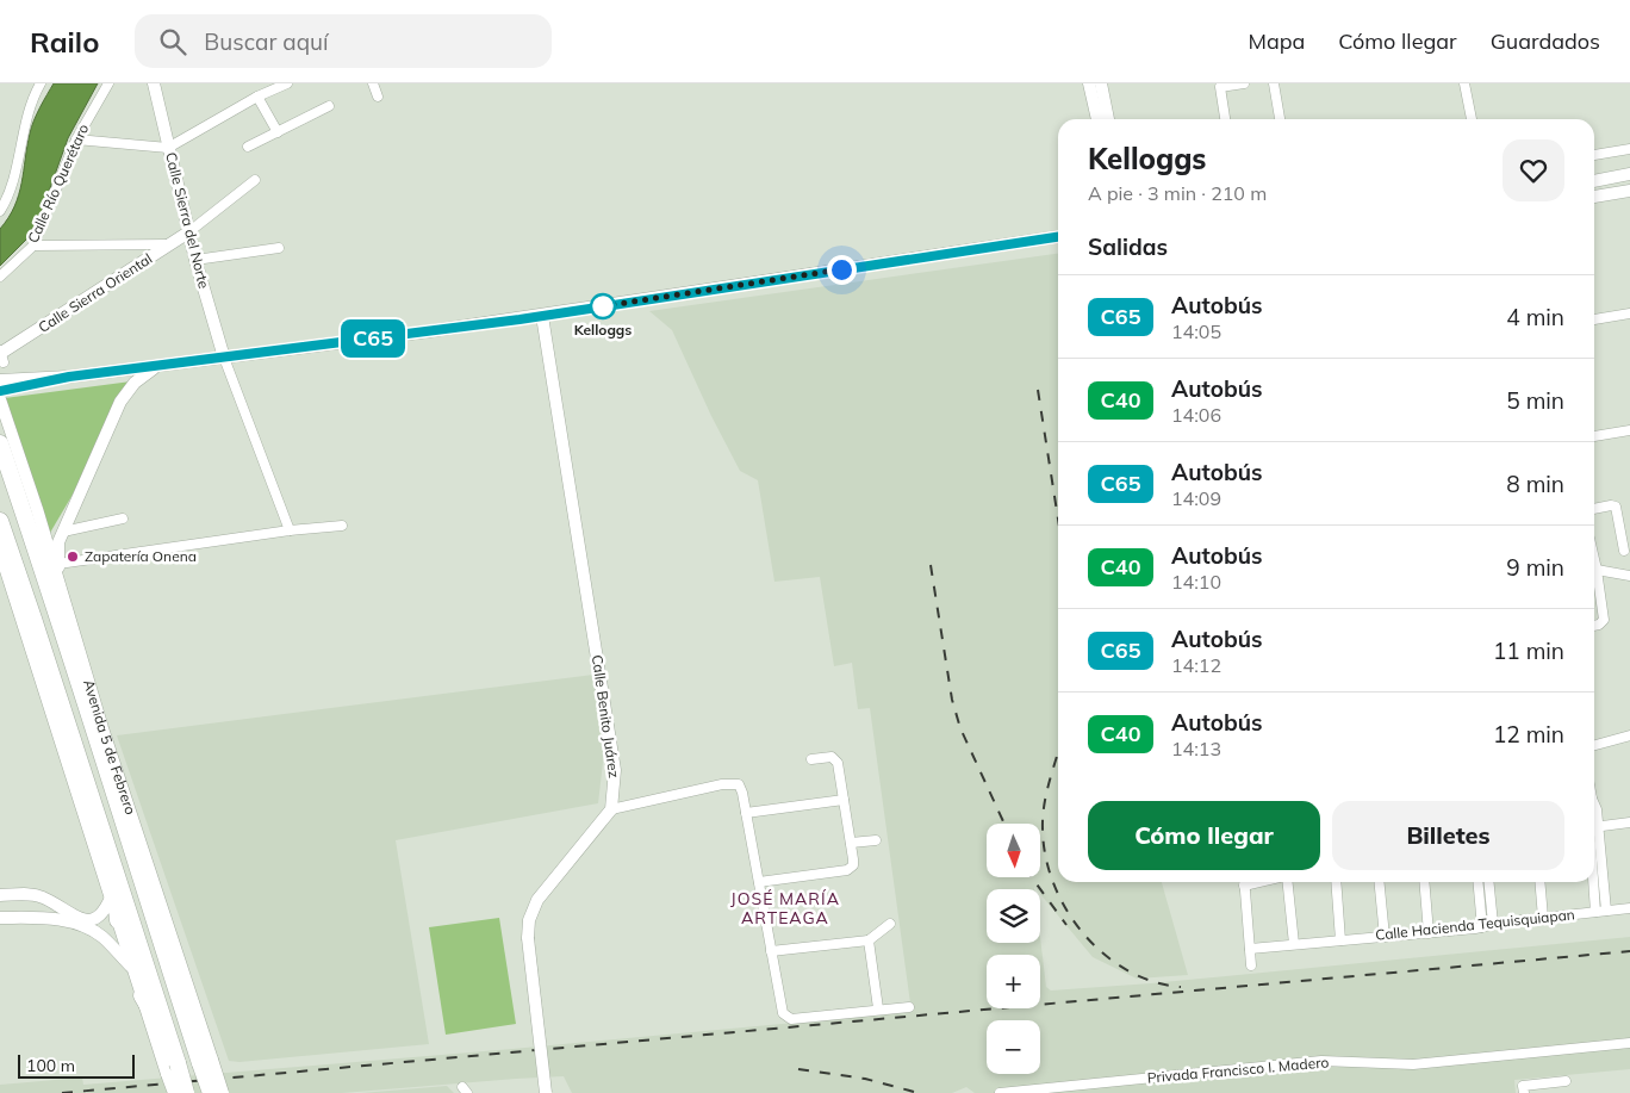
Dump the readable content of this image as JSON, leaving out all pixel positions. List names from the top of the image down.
{
  "streets": {
    "highway": ["Avenida 5 de Febrero"],
    "main road": ["Calle Sierra del Norte", "Calle Sierra Oriental", "Calle Benito Juárez"],
    "street": ["Calle Río Querétaro", "Calle Hacienda Tequisquiapan", "Privada Francisco I. Madero"]
  },
  "crossings": [
    ["Calle Sierra del Norte", "Calle Sierra Oriental"]
  ],
  "districts": ["JOSÉ MARÍA ARTEAGA"],
  "places": ["Kelloggs", "Zapatería Onena"],
  "lines": ["bus line C65"],
  "scale_bar": "100 m",
  "north": "bottom",
  "page": {
    "header": "Railo",
    "search": "Buscar aquí",
    "nav": ["Mapa", "Cómo llegar", "Guardados"],
    "on_map": "C65",
    "heading": [
      ["Kelloggs", "A pie · 3 min · 210 m"],
      "Salidas"
    ],
    "list": [
      {
        "mark": "C65",
        "name": "Autobús",
        "note": "14:05",
        "value": "4 min"
      },
      {
        "mark": "C40",
        "name": "Autobús",
        "note": "14:06",
        "value": "5 min"
      },
      {
        "mark": "C65",
        "name": "Autobús",
        "note": "14:09",
        "value": "8 min"
      },
      {
        "mark": "C40",
        "name": "Autobús",
        "note": "14:10",
        "value": "9 min"
      },
      {
        "mark": "C65",
        "name": "Autobús",
        "note": "14:12",
        "value": "11 min"
      },
      {
        "mark": "C40",
        "name": "Autobús",
        "note": "14:13",
        "value": "12 min"
      }
    ],
    "buttons": ["Cómo llegar", "Billetes"],
    "map_buttons": ["+", "−"],
    "scale": "100 m"
  }
}
